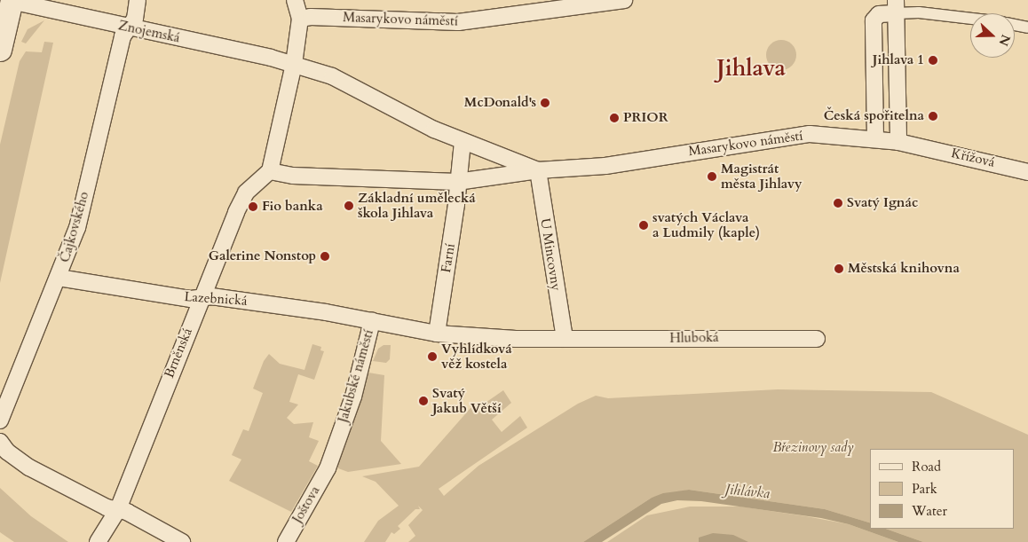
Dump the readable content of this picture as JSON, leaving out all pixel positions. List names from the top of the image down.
{
  "streets": {
    "street": [
      "Masarykovo náměstí",
      "Znojemská",
      "Křížová",
      "Čajkovského",
      "U Mincovny",
      "Farní",
      "Lazebnická",
      "Hluboká",
      "Brněnská",
      "Jakubské náměstí",
      "Joštova"
    ]
  },
  "crossings": [
    ["Masarykovo náměstí", "Znojemská"],
    ["Masarykovo náměstí", "Křížová"],
    ["Masarykovo náměstí", "U Mincovny"],
    ["Masarykovo náměstí", "Farní"],
    ["Masarykovo náměstí", "Brněnská"],
    ["Znojemská", "Čajkovského"],
    ["Čajkovského", "Lazebnická"],
    ["U Mincovny", "Hluboká"],
    ["Farní", "Jakubské náměstí"],
    ["Lazebnická", "Brněnská"],
    ["Lazebnická", "Jakubské náměstí"],
    ["Hluboká", "Jakubské náměstí"],
    ["Jakubské náměstí", "Joštova"]
  ],
  "districts": ["Jihlava"],
  "water": ["Jihlávka"],
  "parks": ["Březinovy sady"],
  "places": [
    "Jihlava 1",
    "McDonald's",
    "Česká spořitelna",
    "PRIOR",
    "Magistrát města Jihlavy",
    "Svatý Ignác",
    "Základní umělecká škola Jihlava",
    "Fio banka",
    "svatých Václava a Ludmily (kaple)",
    "Galerine Nonstop",
    "Městská knihovna",
    "Vyhlídková věž kostela",
    "Svatý Jakub Větší"
  ],
  "legend": ["Road", "Park", "Water"],
  "north": "right"
}
